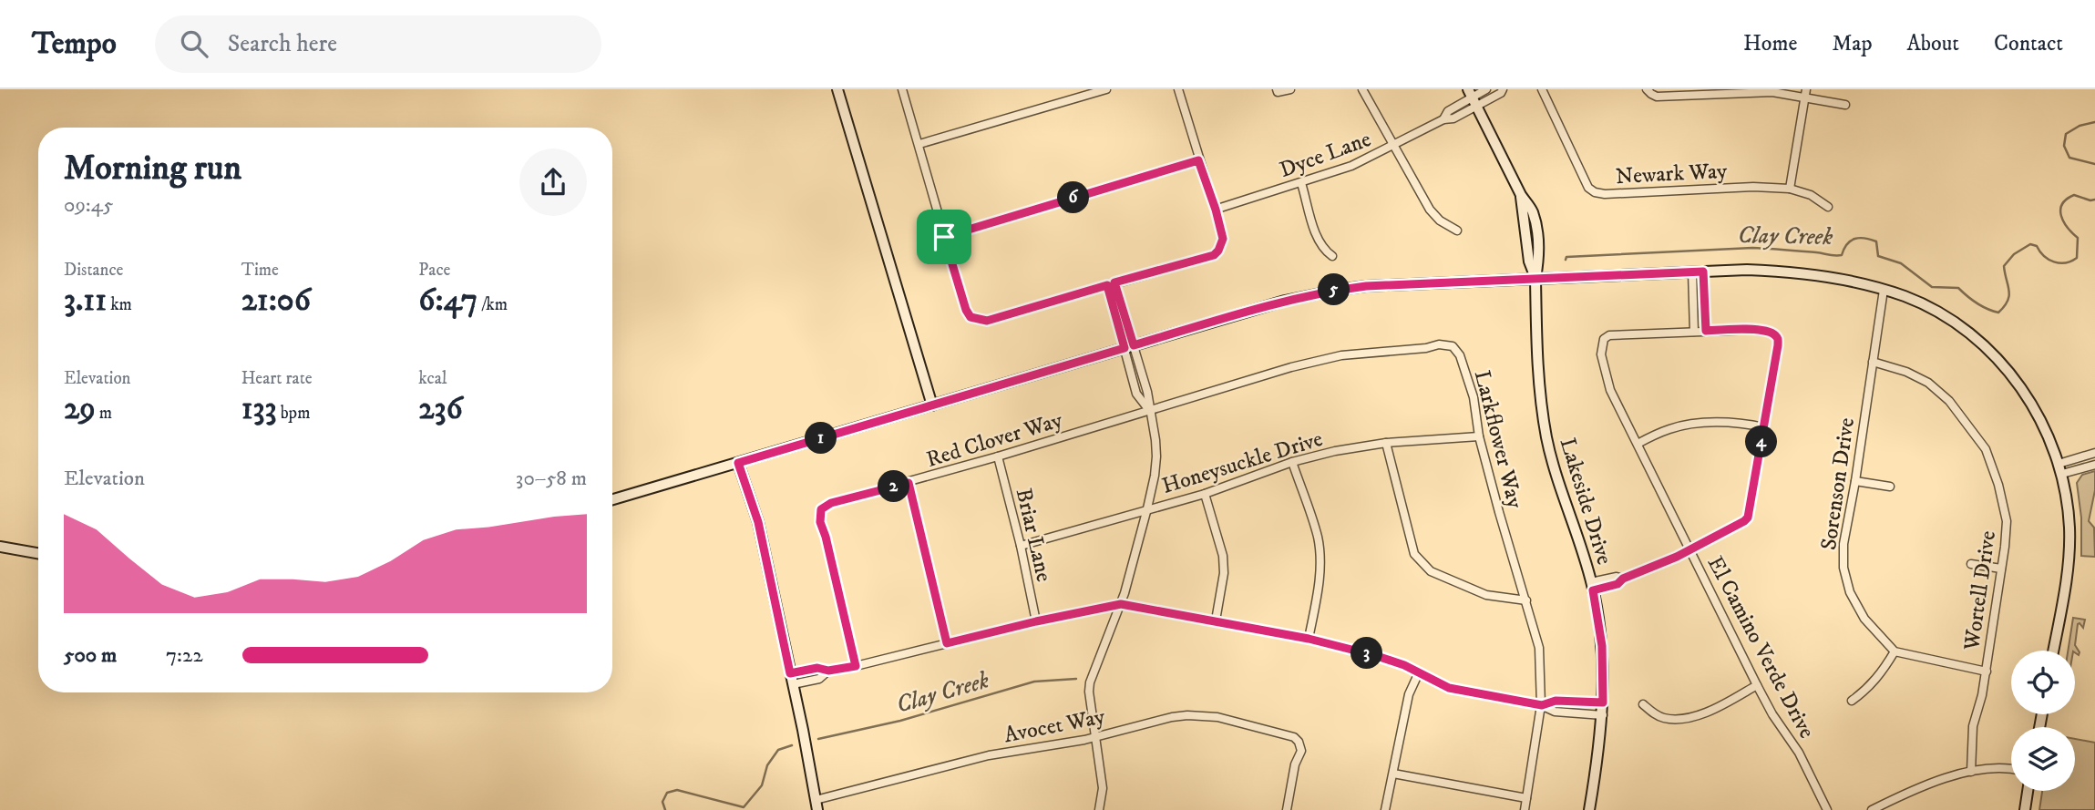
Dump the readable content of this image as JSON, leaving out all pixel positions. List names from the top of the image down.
{
  "streets": {
    "street": [
      "Dyce Lane",
      "Newark Way",
      "Red Clover Way",
      "Larkflower Way",
      "Honeysuckle Drive",
      "Sorenson Drive",
      "Lakeside Drive",
      "Briar Lane",
      "Wortell Drive",
      "El Camino Verde Drive",
      "Avocet Way"
    ]
  },
  "crossings": [
    ["Dyce Lane", "Lakeside Drive"],
    ["Red Clover Way", "Larkflower Way"],
    ["Red Clover Way", "Briar Lane"],
    ["Larkflower Way", "Honeysuckle Drive"],
    ["Honeysuckle Drive", "Briar Lane"],
    ["Sorenson Drive", "Wortell Drive"]
  ],
  "water": ["Clay Creek"],
  "page": {
    "header": "Tempo",
    "search": "Search here",
    "nav": [
      "Home",
      "Map",
      "About",
      "Contact"
    ],
    "heading": ["Morning run", "09:45"],
    "pins": [
      "6",
      "5",
      "1",
      "4",
      "2",
      "3"
    ],
    "stats": [
      ["Distance", "3.11 km"],
      ["Time", "21:06"],
      ["Pace", "6:47 /km"],
      ["Elevation", "29 m"],
      ["Heart rate", "133 bpm"],
      ["kcal", "236"]
    ],
    "chart": ["Elevation", "30–58 m"],
    "list": [
      {
        "name": "500 m",
        "note": "7:22"
      }
    ]
  }
}
